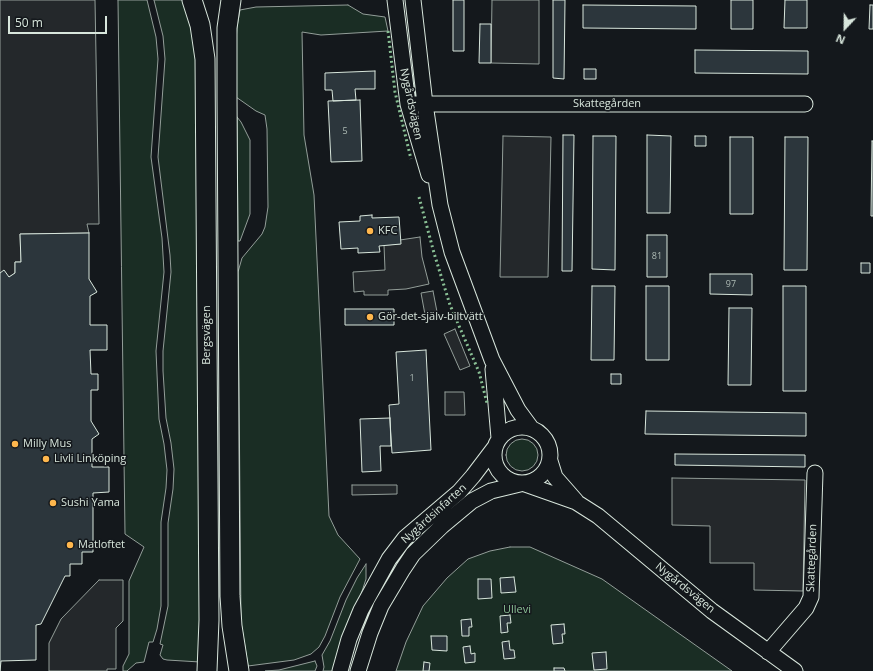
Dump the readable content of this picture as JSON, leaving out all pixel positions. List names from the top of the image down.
{
  "streets": {
    "main road": ["Bergsvägen"],
    "street": ["Nygårdsvägen", "Skattegården", "Nygårdsinfarten"]
  },
  "crossings": [
    ["Nygårdsvägen", "Skattegården"],
    ["Nygårdsvägen", "Nygårdsinfarten"]
  ],
  "parks": ["Ullevi"],
  "places": [
    "KFC",
    "Gör-det-själv-biltvätt",
    "Milly Mus",
    "Livli Linköping",
    "Sushi Yama",
    "Matloftet"
  ],
  "house_numbers": [
    "5",
    "81",
    "97",
    "1"
  ],
  "scale_bar": "50 m",
  "north": "bottom"
}
